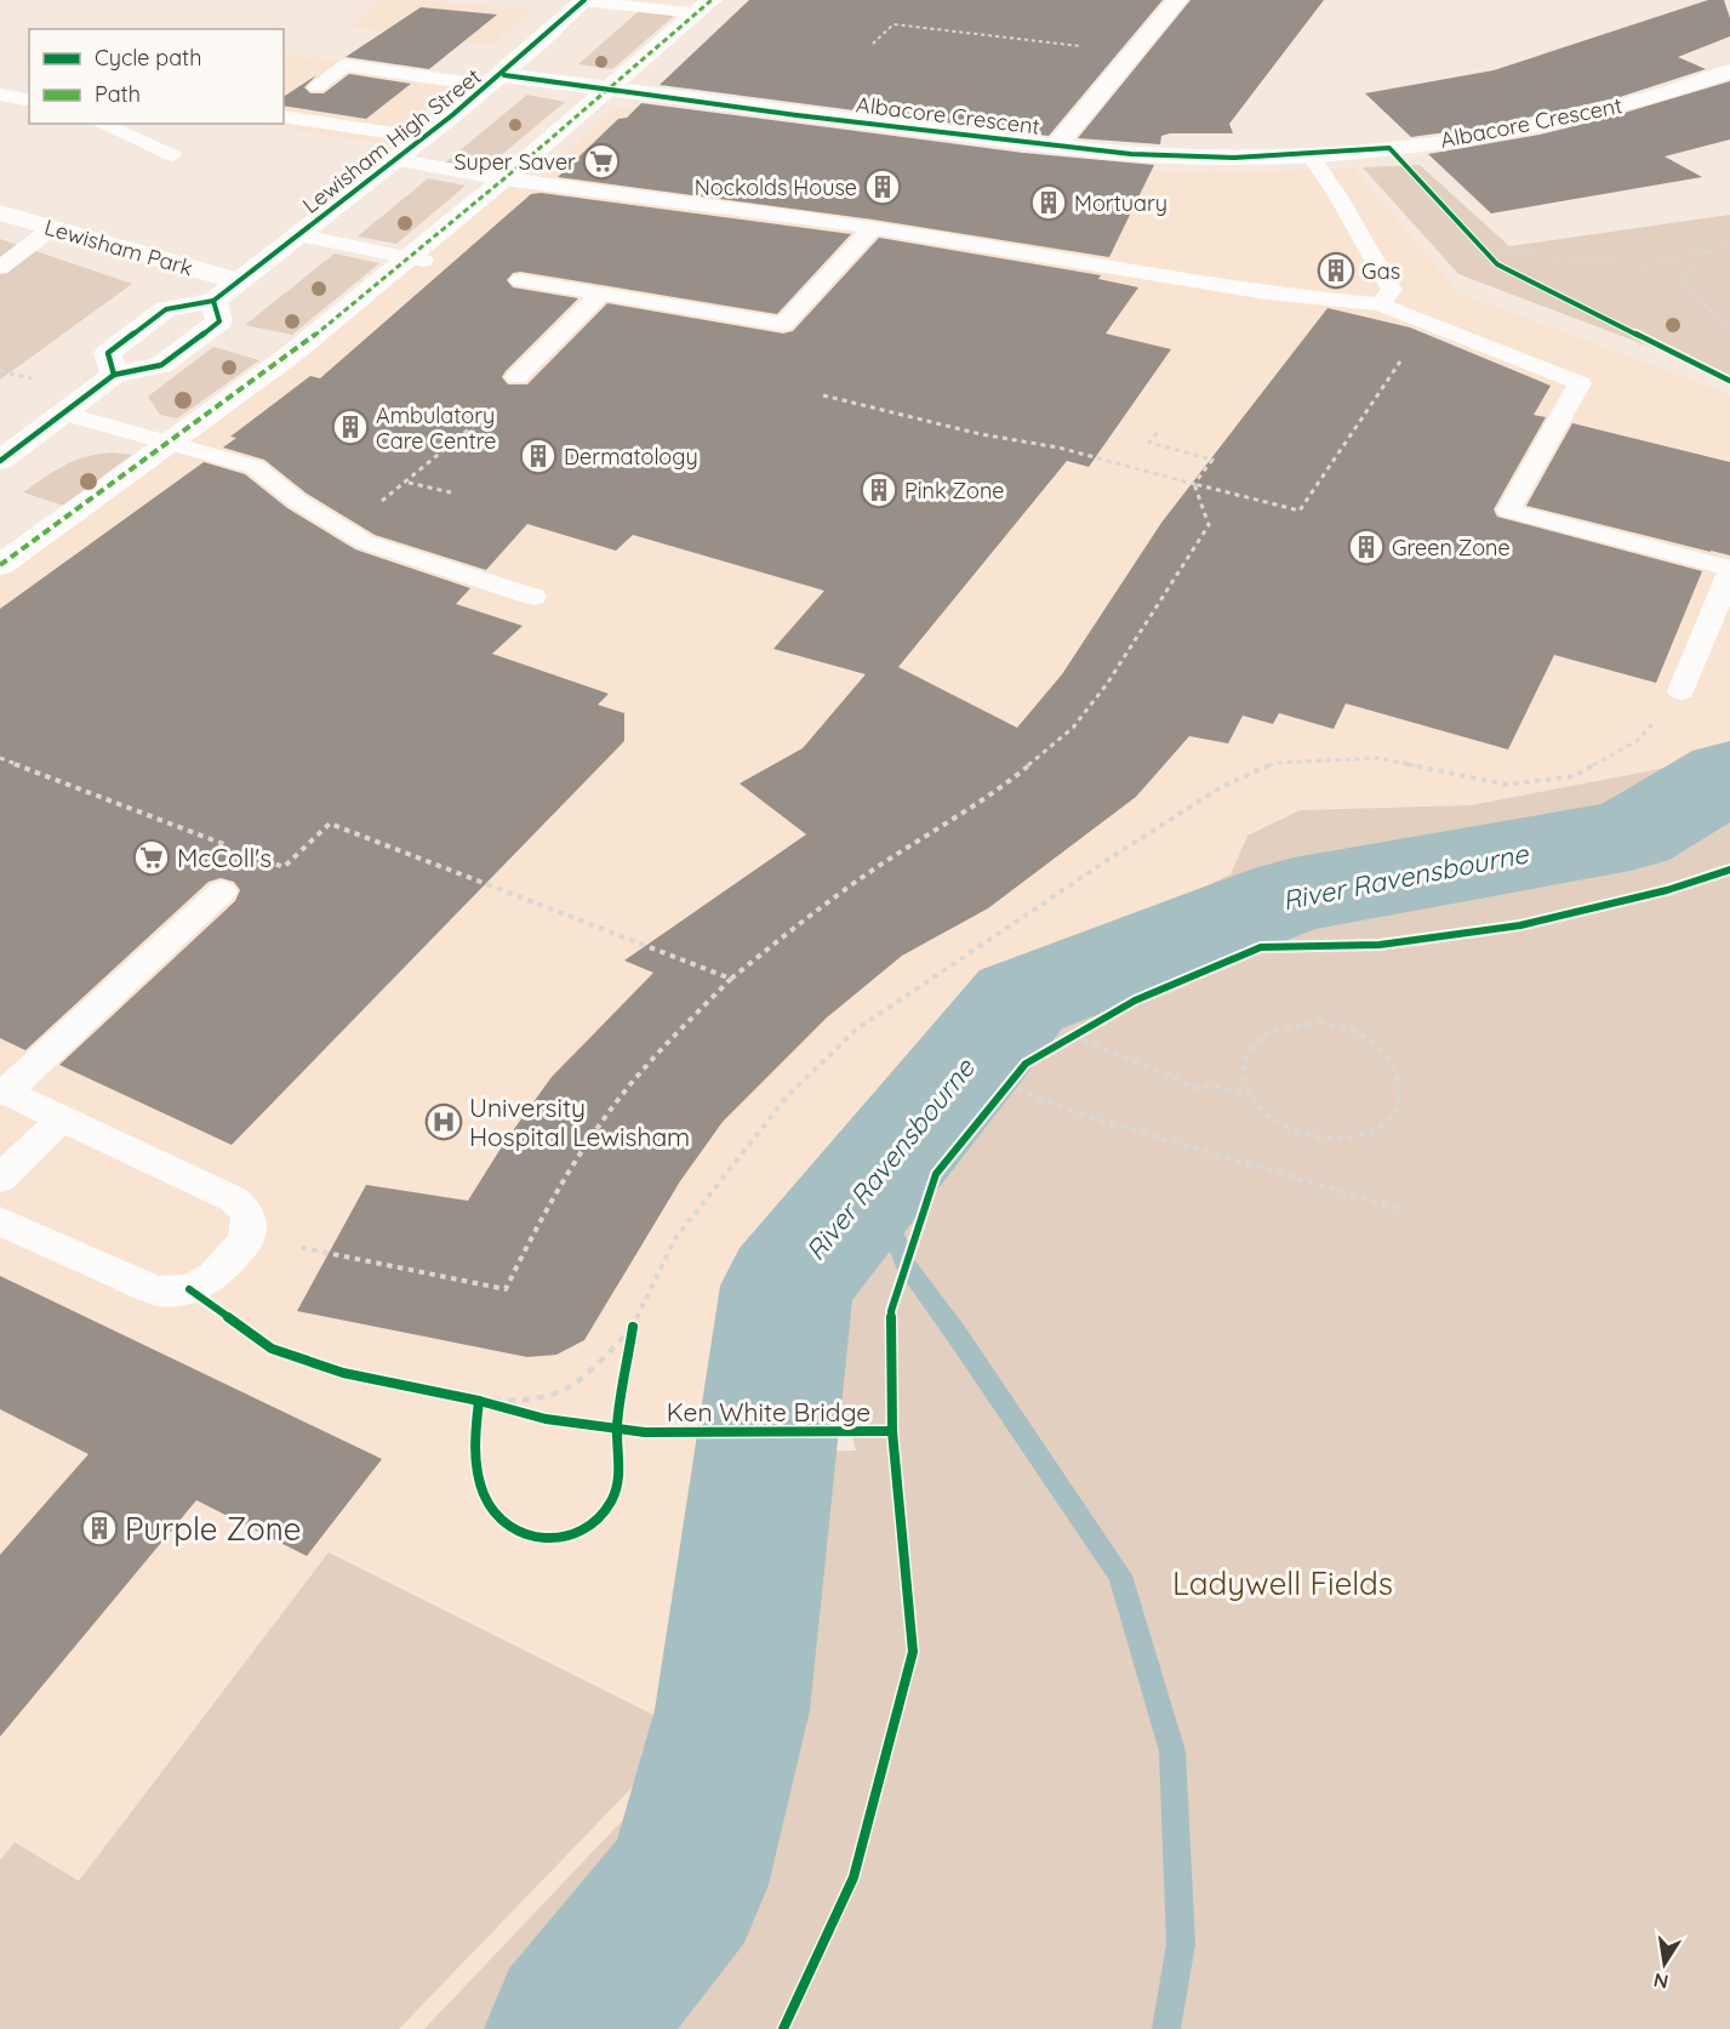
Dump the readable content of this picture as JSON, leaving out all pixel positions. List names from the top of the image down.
{
  "streets": {
    "main road": ["Albacore Crescent", "Lewisham High Street", "Lewisham Park"],
    "cycle path": ["Ken White Bridge"]
  },
  "crossings": [
    ["Albacore Crescent", "Lewisham High Street"],
    ["Lewisham High Street", "Lewisham Park"]
  ],
  "water": ["River Ravensbourne"],
  "parks": ["Ladywell Fields"],
  "places": {
    "supermarket": ["Super Saver", "McColl's"],
    "building": [
      "Nockolds House",
      "Mortuary",
      "Gas",
      "Ambulatory Care Centre",
      "Dermatology",
      "Pink Zone",
      "Green Zone",
      "Purple Zone"
    ],
    "hospital": ["University Hospital Lewisham"]
  },
  "legend": ["Cycle path", "Path"],
  "north": "bottom"
}
